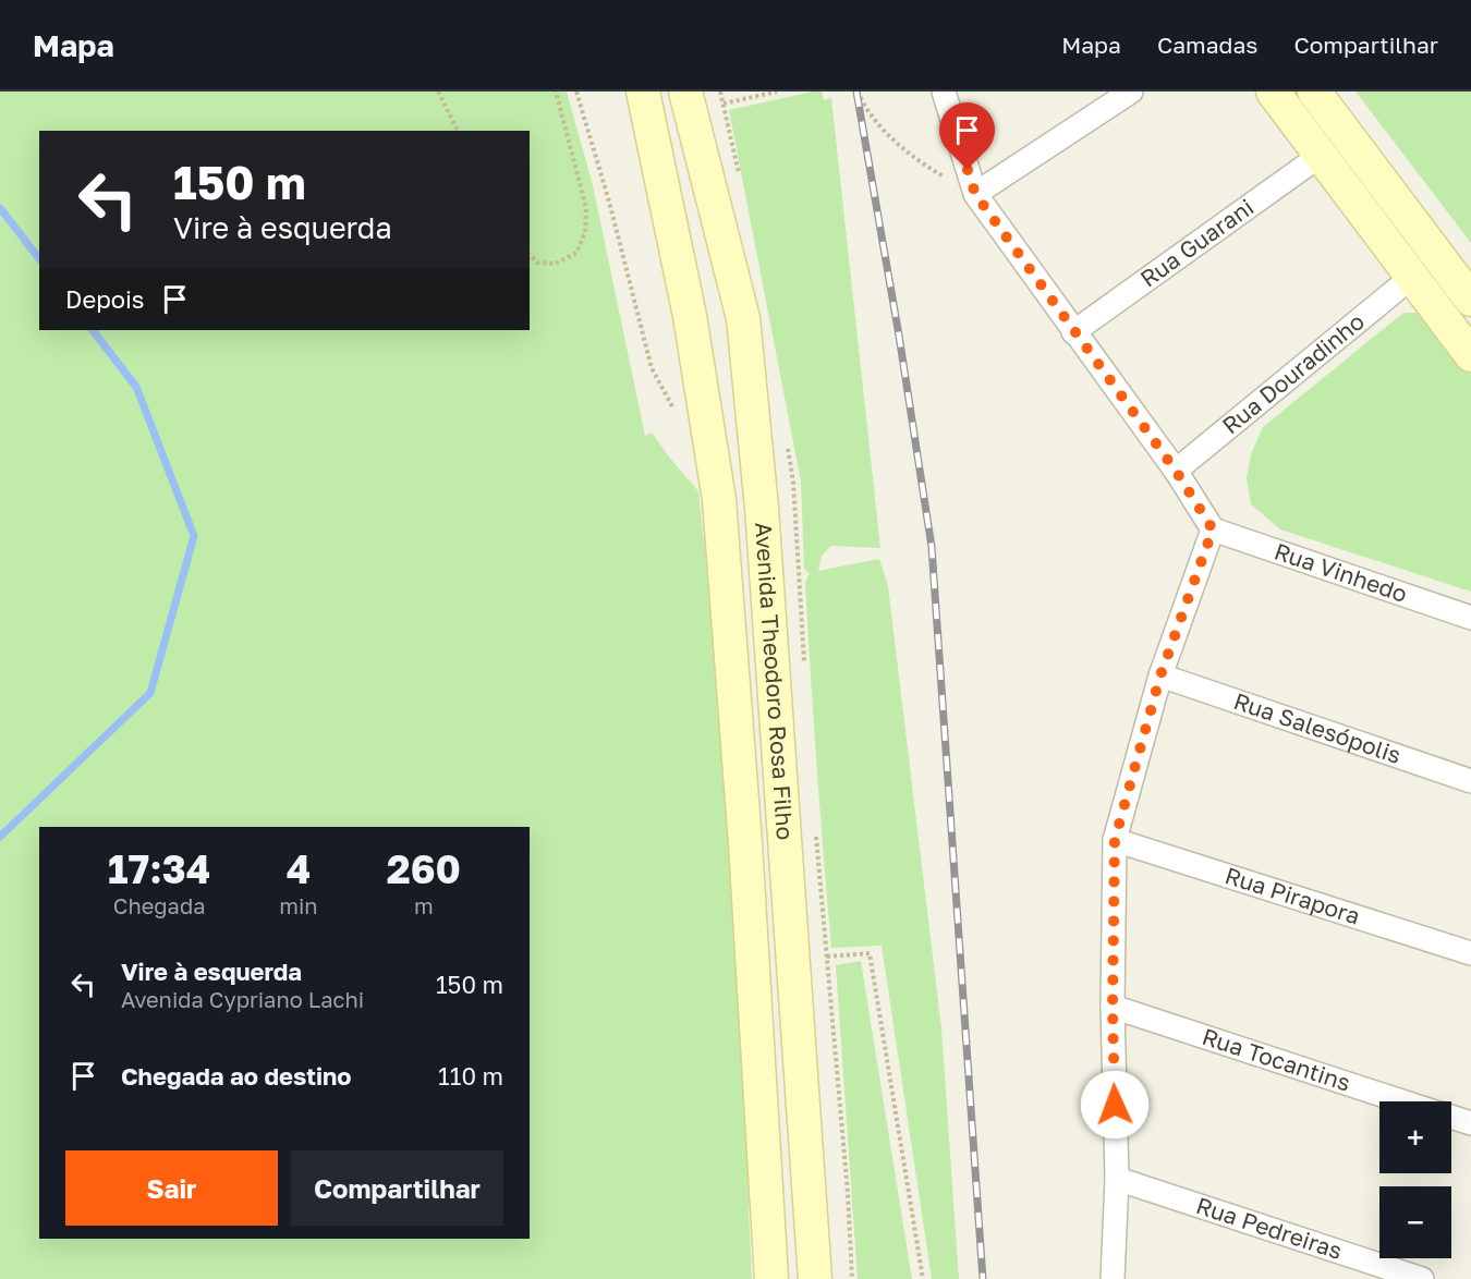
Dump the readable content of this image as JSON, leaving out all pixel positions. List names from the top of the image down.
{
  "streets": {
    "main road": ["Avenida Theodoro Rosa Filho"],
    "street": [
      "Rua Guarani",
      "Rua Douradinho",
      "Rua Vinhedo",
      "Rua Salesópolis",
      "Rua Pirapora",
      "Rua Tocantins",
      "Rua Pedreiras"
    ]
  },
  "page": {
    "header": "Mapa",
    "nav": ["Mapa", "Camadas", "Compartilhar"],
    "turn": ["150 m", "Vire à esquerda"],
    "then": "Depois",
    "eta": [
      "17:34",
      "Chegada",
      "4",
      "min",
      "260",
      "m"
    ],
    "list": [
      {
        "name": "Vire à esquerda",
        "note": "Avenida Cypriano Lachi",
        "value": "150 m"
      },
      {
        "name": "Chegada ao destino",
        "value": "110 m"
      }
    ],
    "map_buttons": ["+", "−"],
    "buttons": ["Sair", "Compartilhar"]
  }
}
